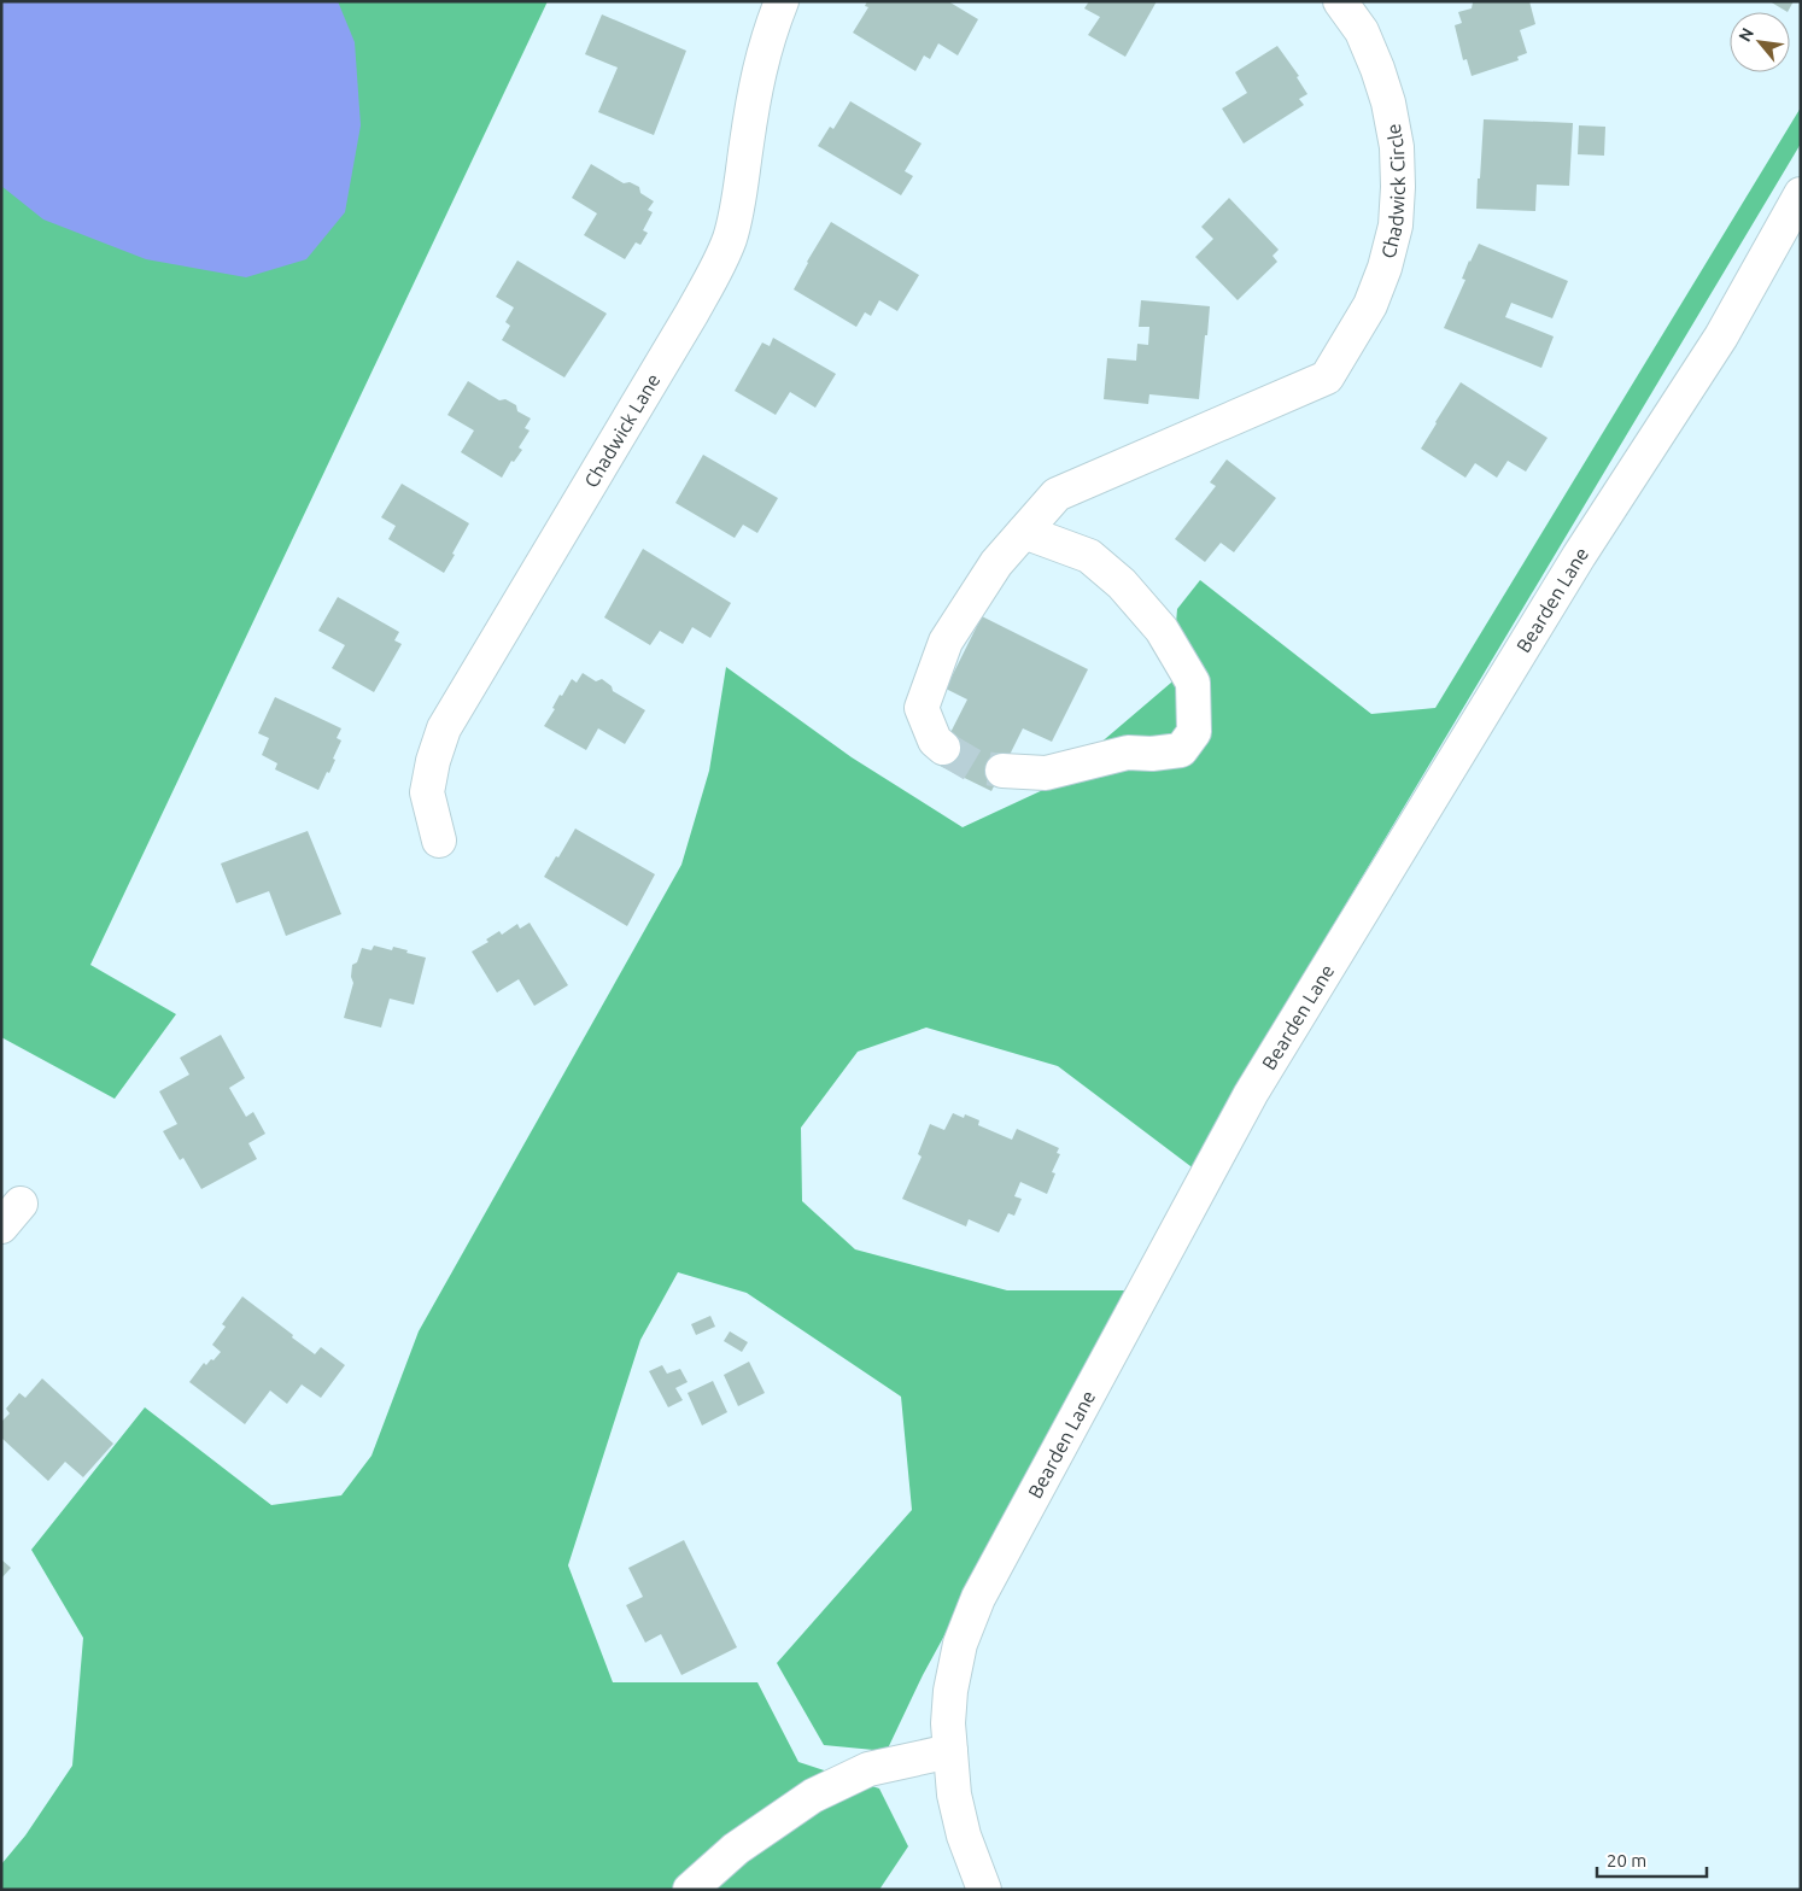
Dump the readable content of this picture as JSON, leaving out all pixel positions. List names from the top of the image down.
{
  "streets": {
    "street": ["Chadwick Circle", "Chadwick Lane", "Bearden Lane"]
  },
  "scale_bar": "20 m",
  "north": "top left"
}
